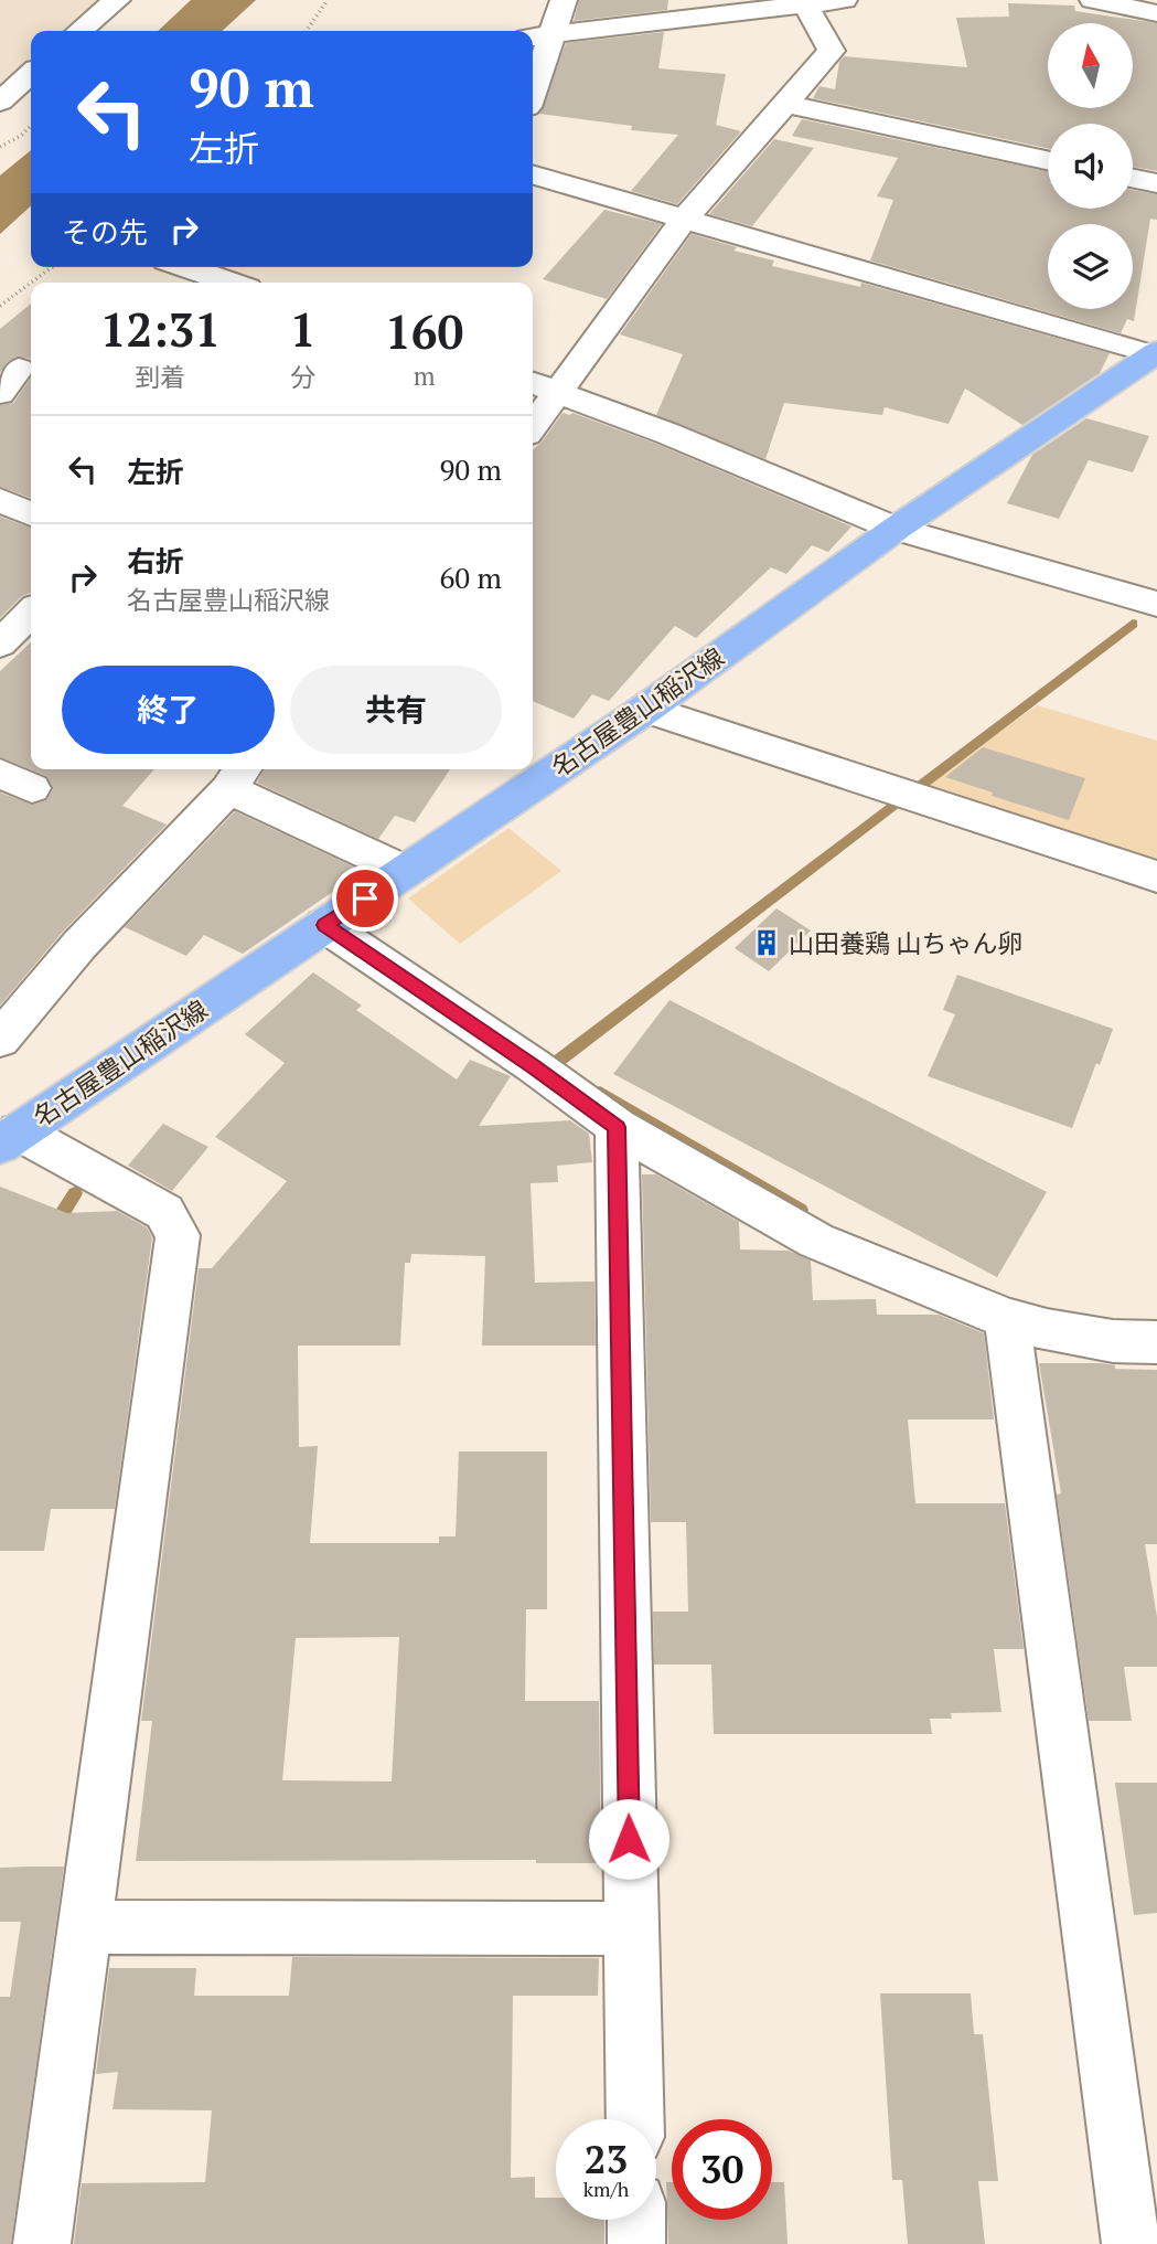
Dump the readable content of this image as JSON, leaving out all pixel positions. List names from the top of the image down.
{
  "streets": {
    "main road": ["名古屋豊山稲沢線"]
  },
  "places": {
    "building": ["山田養鶏 山ちゃん卵"]
  },
  "north": "top",
  "page": {
    "turn": ["90 m", "左折"],
    "then": "その先",
    "eta": [
      "12:31",
      "到着",
      "1",
      "分",
      "160",
      "m"
    ],
    "list": [
      {
        "name": "左折",
        "value": "90 m"
      },
      {
        "name": "右折",
        "note": "名古屋豊山稲沢線",
        "value": "60 m"
      }
    ],
    "buttons": ["終了", "共有"],
    "speed": "23 km/h",
    "limit": "30"
  }
}
